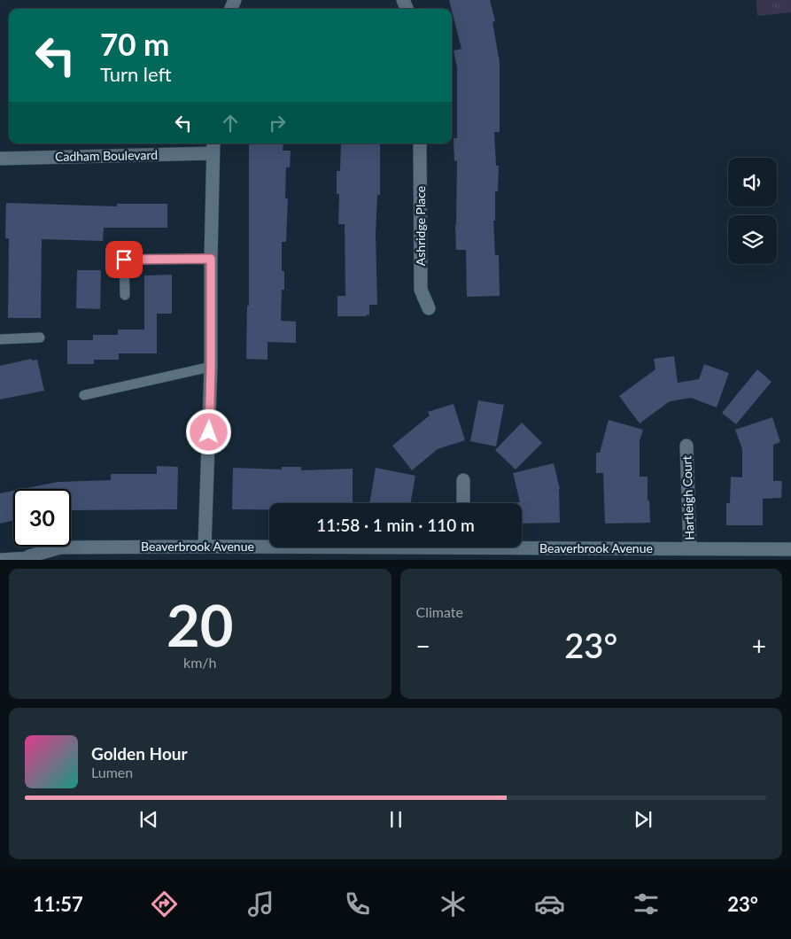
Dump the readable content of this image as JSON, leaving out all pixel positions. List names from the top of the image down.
{
  "streets": {
    "street": [
      "Cadham Boulevard",
      "Ashridge Place",
      "Hartleigh Court",
      "Beaverbrook Avenue"
    ]
  },
  "crossings": [
    ["Hartleigh Court", "Beaverbrook Avenue"]
  ],
  "page": {
    "turn": ["70 m", "Turn left"],
    "limit": "30",
    "trip": "11:58 · 1 min · 110 m",
    "tile": [
      ["20", "km/h"],
      "Climate"
    ],
    "heat": ["−", "23°", "+"],
    "song": ["Golden Hour", "Lumen"],
    "tabs": ["11:57", "23°"]
  }
}
